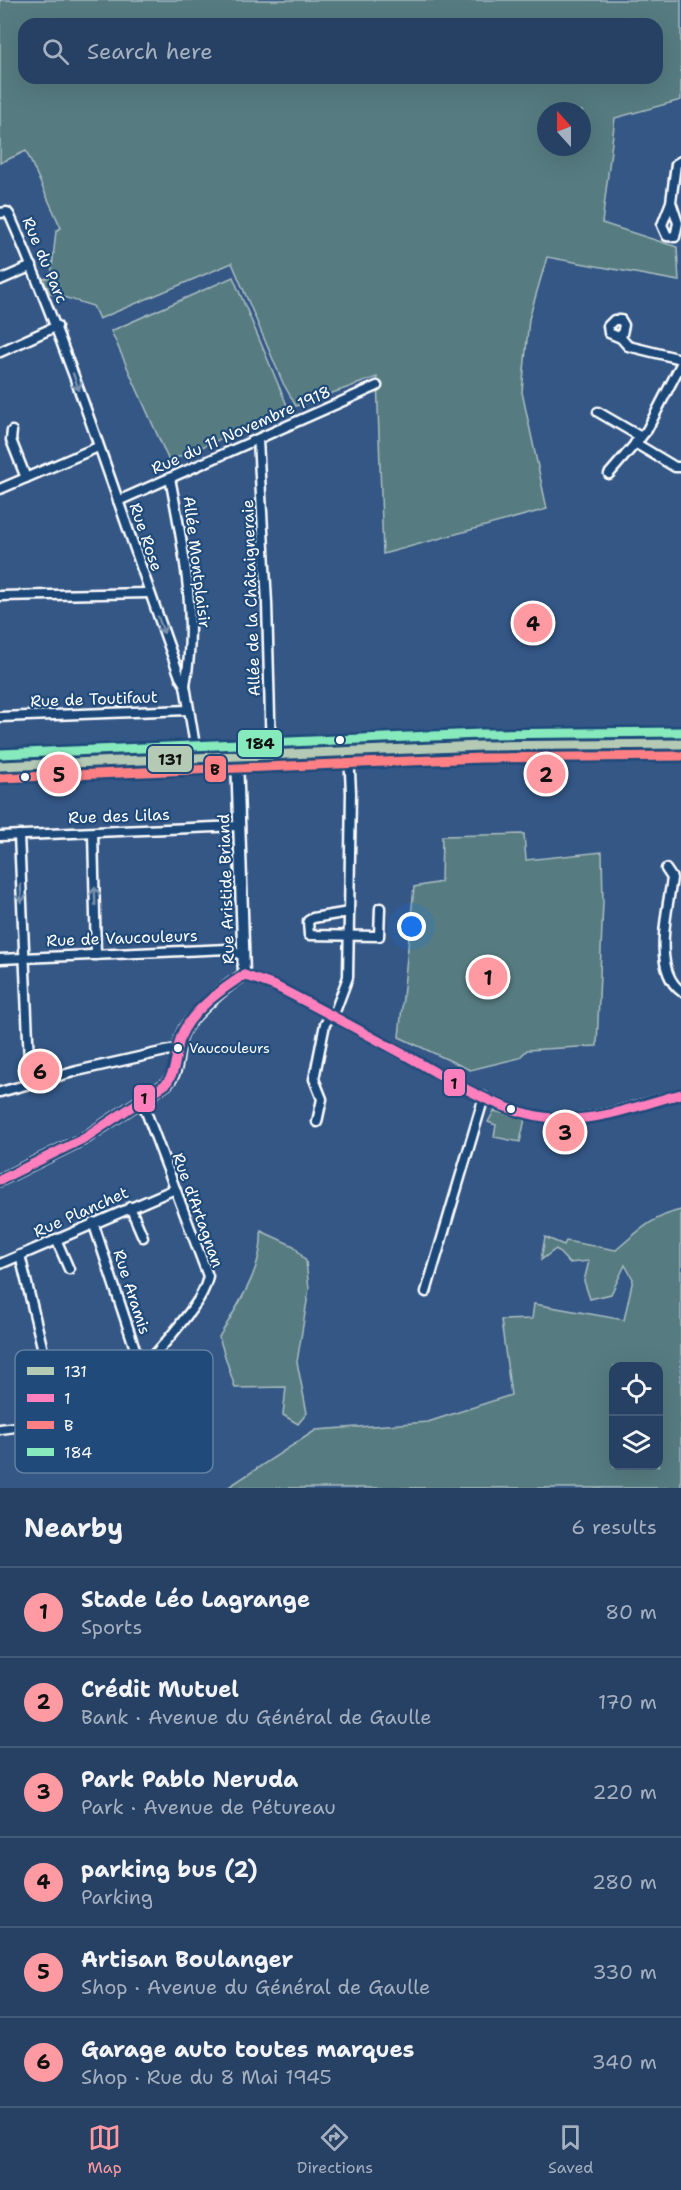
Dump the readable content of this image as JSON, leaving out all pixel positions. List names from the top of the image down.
{
  "streets": {
    "main road": ["Rue Aristide Briand"],
    "street": [
      "Rue du Parc",
      "Rue du 11 Novembre 1918",
      "Rue Rose",
      "Allée Montplaisir",
      "Allée de la Châtaigneraie",
      "Rue de Toutifaut",
      "Rue des Lilas",
      "Rue de Vaucouleurs",
      "Rue d'Artagnan",
      "Rue Planchet",
      "Rue Aramis"
    ]
  },
  "crossings": [
    ["Rue du Parc", "Rue Rose"],
    ["Rue du 11 Novembre 1918", "Rue Rose"],
    ["Rue du 11 Novembre 1918", "Allée Montplaisir"],
    ["Rue du 11 Novembre 1918", "Allée de la Châtaigneraie"],
    ["Rue Rose", "Allée Montplaisir"],
    ["Rue Rose", "Rue de Toutifaut"],
    ["Rue des Lilas", "Rue Aristide Briand"],
    ["Rue Aristide Briand", "Rue de Vaucouleurs"],
    ["Rue Aristide Briand", "Rue d'Artagnan"],
    ["Rue d'Artagnan", "Rue Planchet"],
    ["Rue Planchet", "Rue Aramis"]
  ],
  "one_way": ["Rue Rose"],
  "places": ["Vaucouleurs"],
  "lines": [
    "transit line 184",
    "transit line 131",
    "transit line B",
    "transit line 1"
  ],
  "legend": [
    "131",
    "1",
    "B",
    "184"
  ],
  "north": "top",
  "page": {
    "search": "Search here",
    "pins": [
      "4",
      "2",
      "5",
      "1",
      "6",
      "3"
    ],
    "heading": ["Nearby", "6 results"],
    "list": [
      {
        "mark": "1",
        "name": "Stade Léo Lagrange",
        "note": "Sports",
        "value": "80 m"
      },
      {
        "mark": "2",
        "name": "Crédit Mutuel",
        "note": "Bank · Avenue du Général de Gaulle",
        "value": "170 m"
      },
      {
        "mark": "3",
        "name": "Park Pablo Neruda",
        "note": "Park · Avenue de Pétureau",
        "value": "220 m"
      },
      {
        "mark": "4",
        "name": "parking bus (2)",
        "note": "Parking",
        "value": "280 m"
      },
      {
        "mark": "5",
        "name": "Artisan Boulanger",
        "note": "Shop · Avenue du Général de Gaulle",
        "value": "330 m"
      },
      {
        "mark": "6",
        "name": "Garage auto toutes marques",
        "note": "Shop · Rue du 8 Mai 1945",
        "value": "340 m"
      }
    ],
    "nav": ["Map", "Directions", "Saved"]
  }
}
